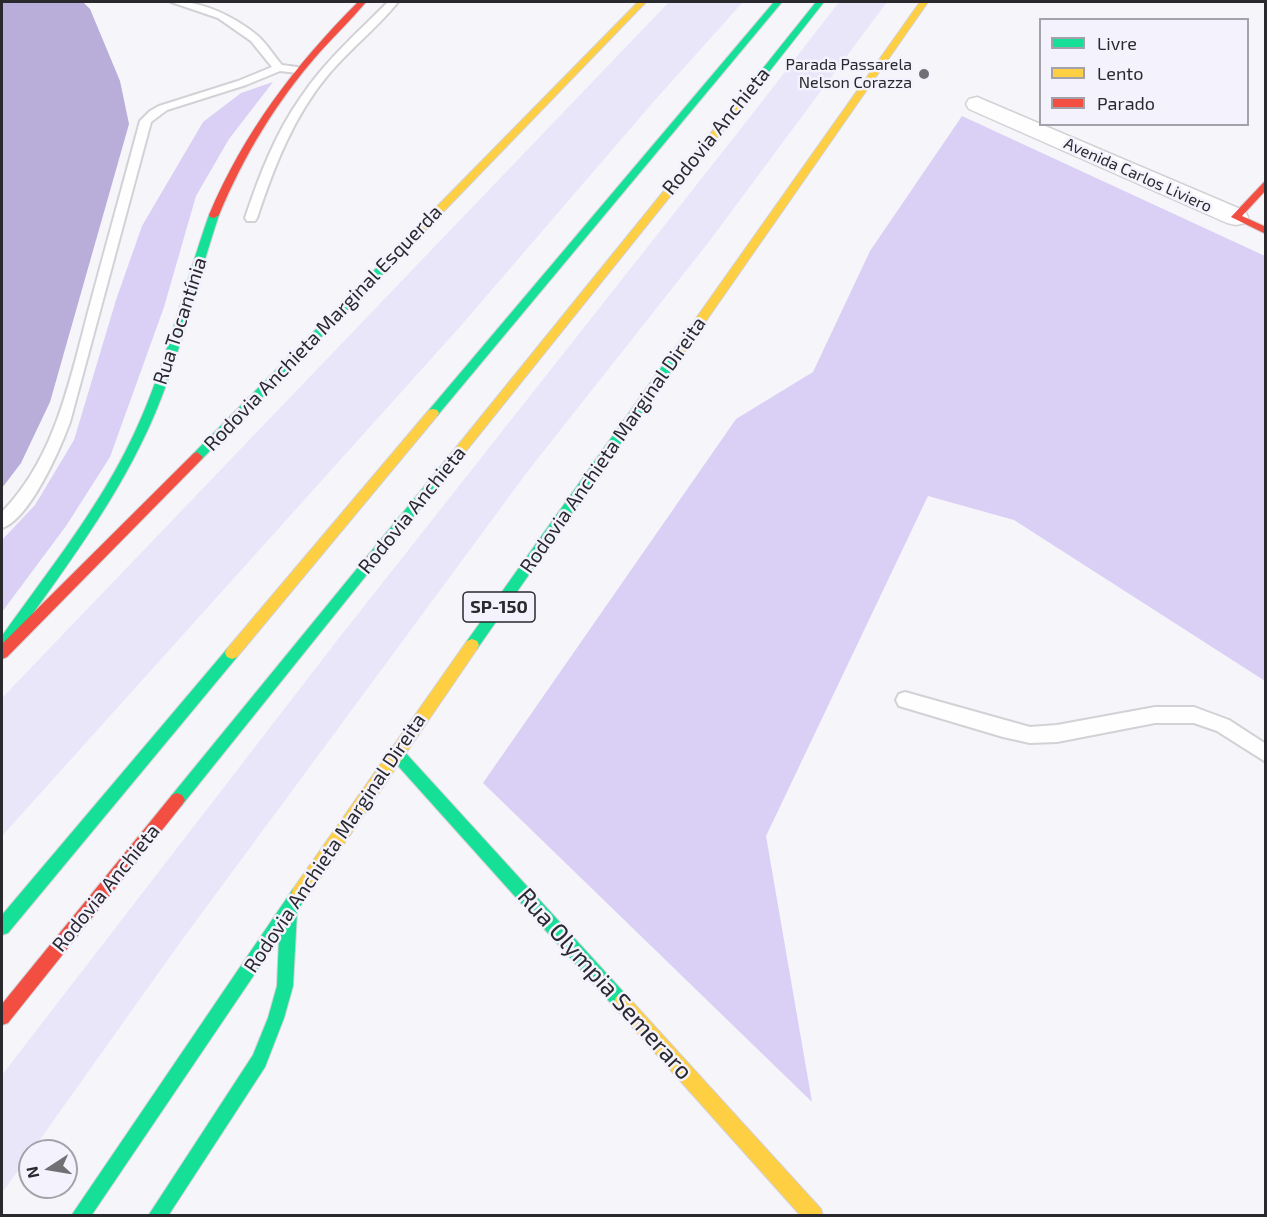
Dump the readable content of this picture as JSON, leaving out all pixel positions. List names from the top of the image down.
{
  "streets": {
    "main road": [
      "Rodovia Anchieta",
      "Avenida Carlos Liviero",
      "Rua Tocantínia",
      "Rodovia Anchieta Marginal Esquerda",
      "Rodovia Anchieta Marginal Direita",
      "SP-150",
      "Rua Olympia Semeraro"
    ]
  },
  "crossings": [
    ["Rodovia Anchieta Marginal Direita", "Rua Olympia Semeraro"]
  ],
  "places": ["Parada Passarela Nelson Corazza"],
  "legend": ["Livre", "Lento", "Parado"],
  "north": "left"
}
